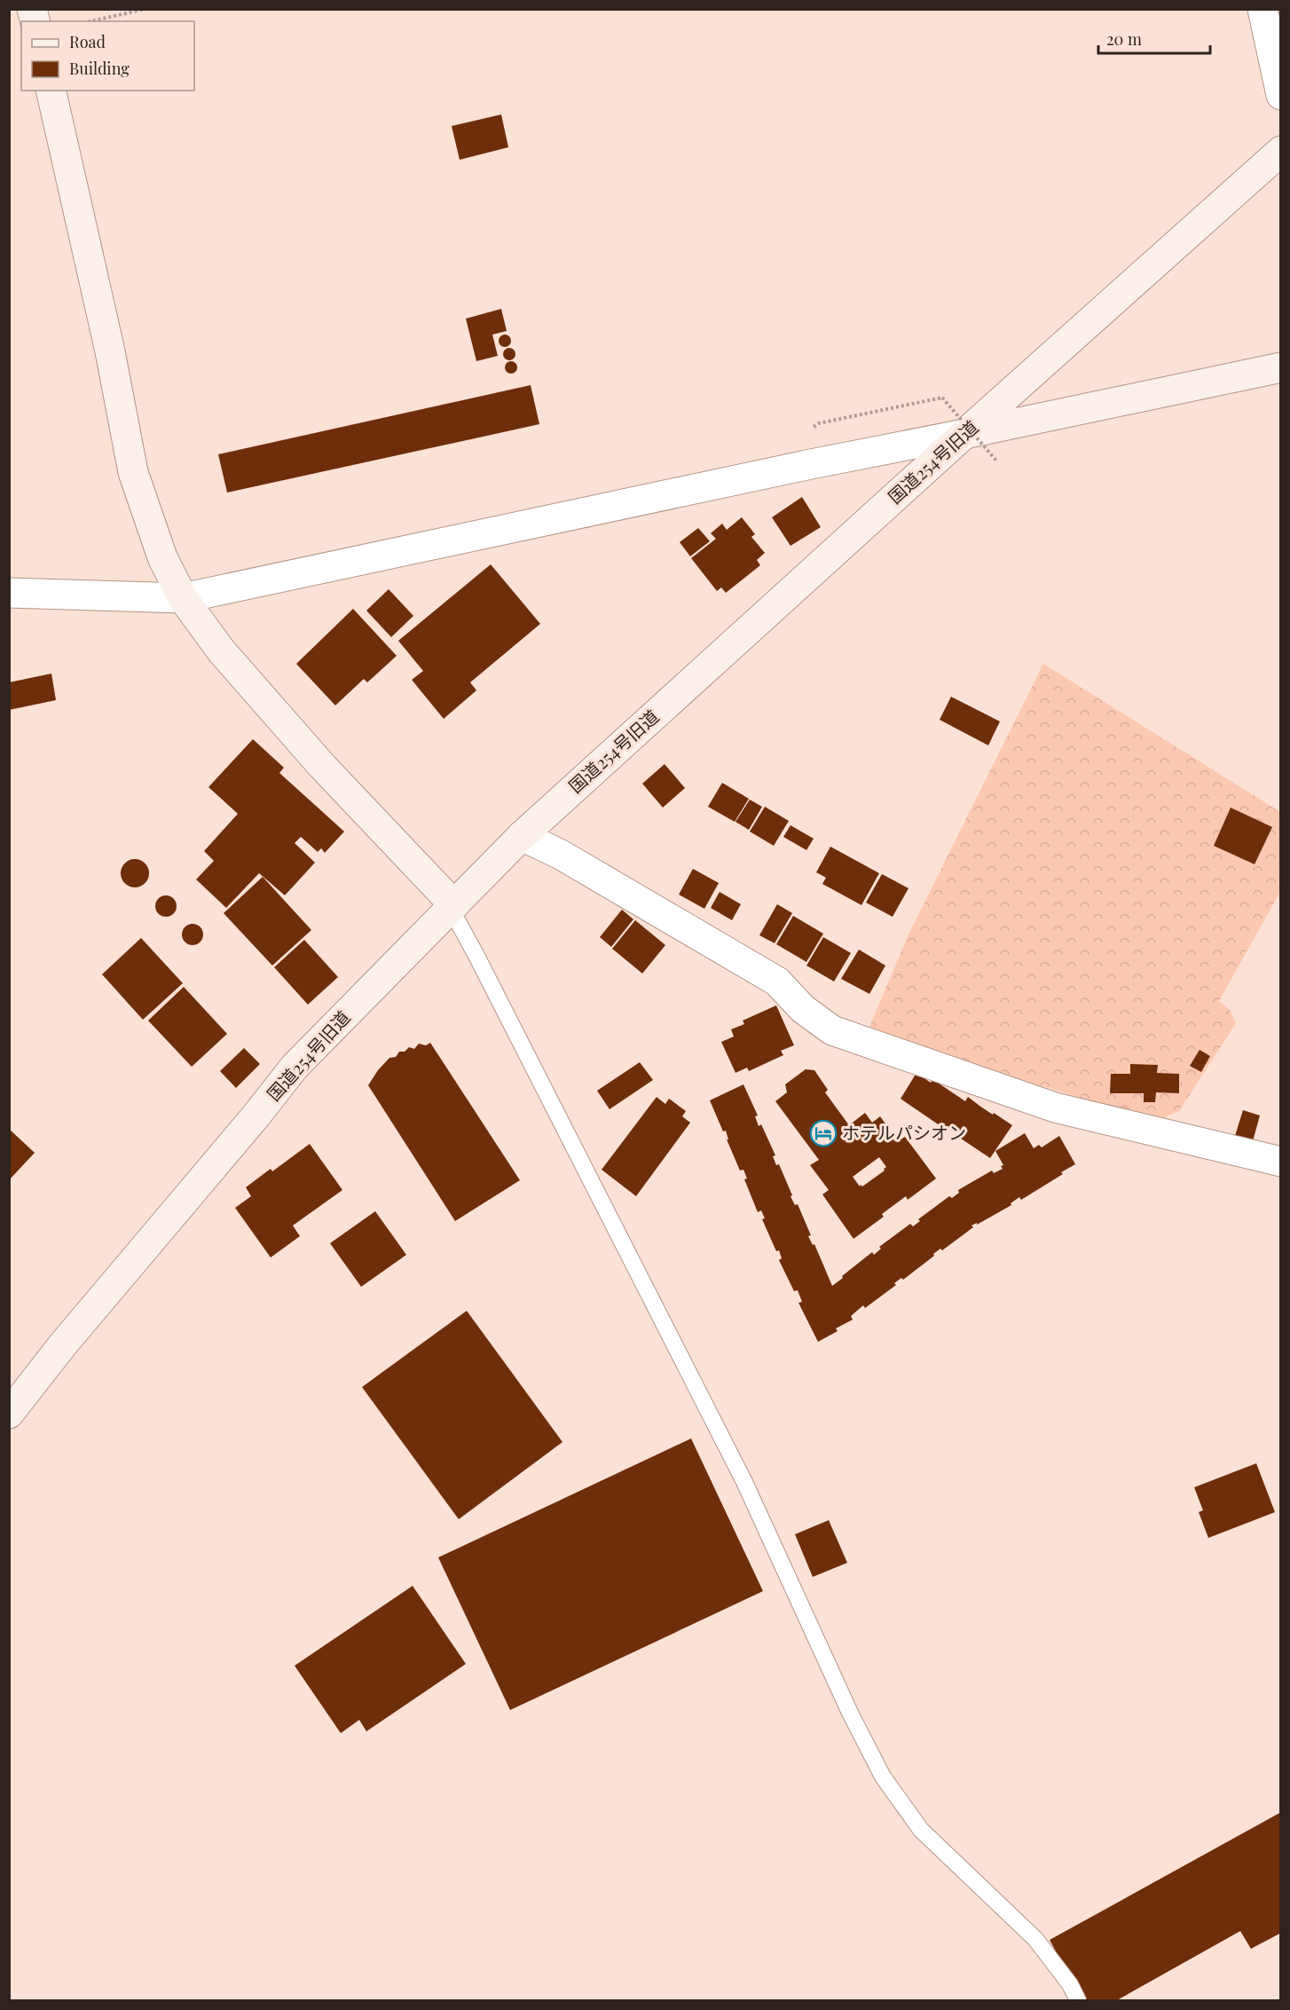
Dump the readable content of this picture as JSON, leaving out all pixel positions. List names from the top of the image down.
{
  "streets": {
    "street": ["国道254号旧道"]
  },
  "places": {
    "hotel": ["ホテルパシオン"]
  },
  "legend": ["Road", "Building"],
  "scale_bar": "20 m"
}
